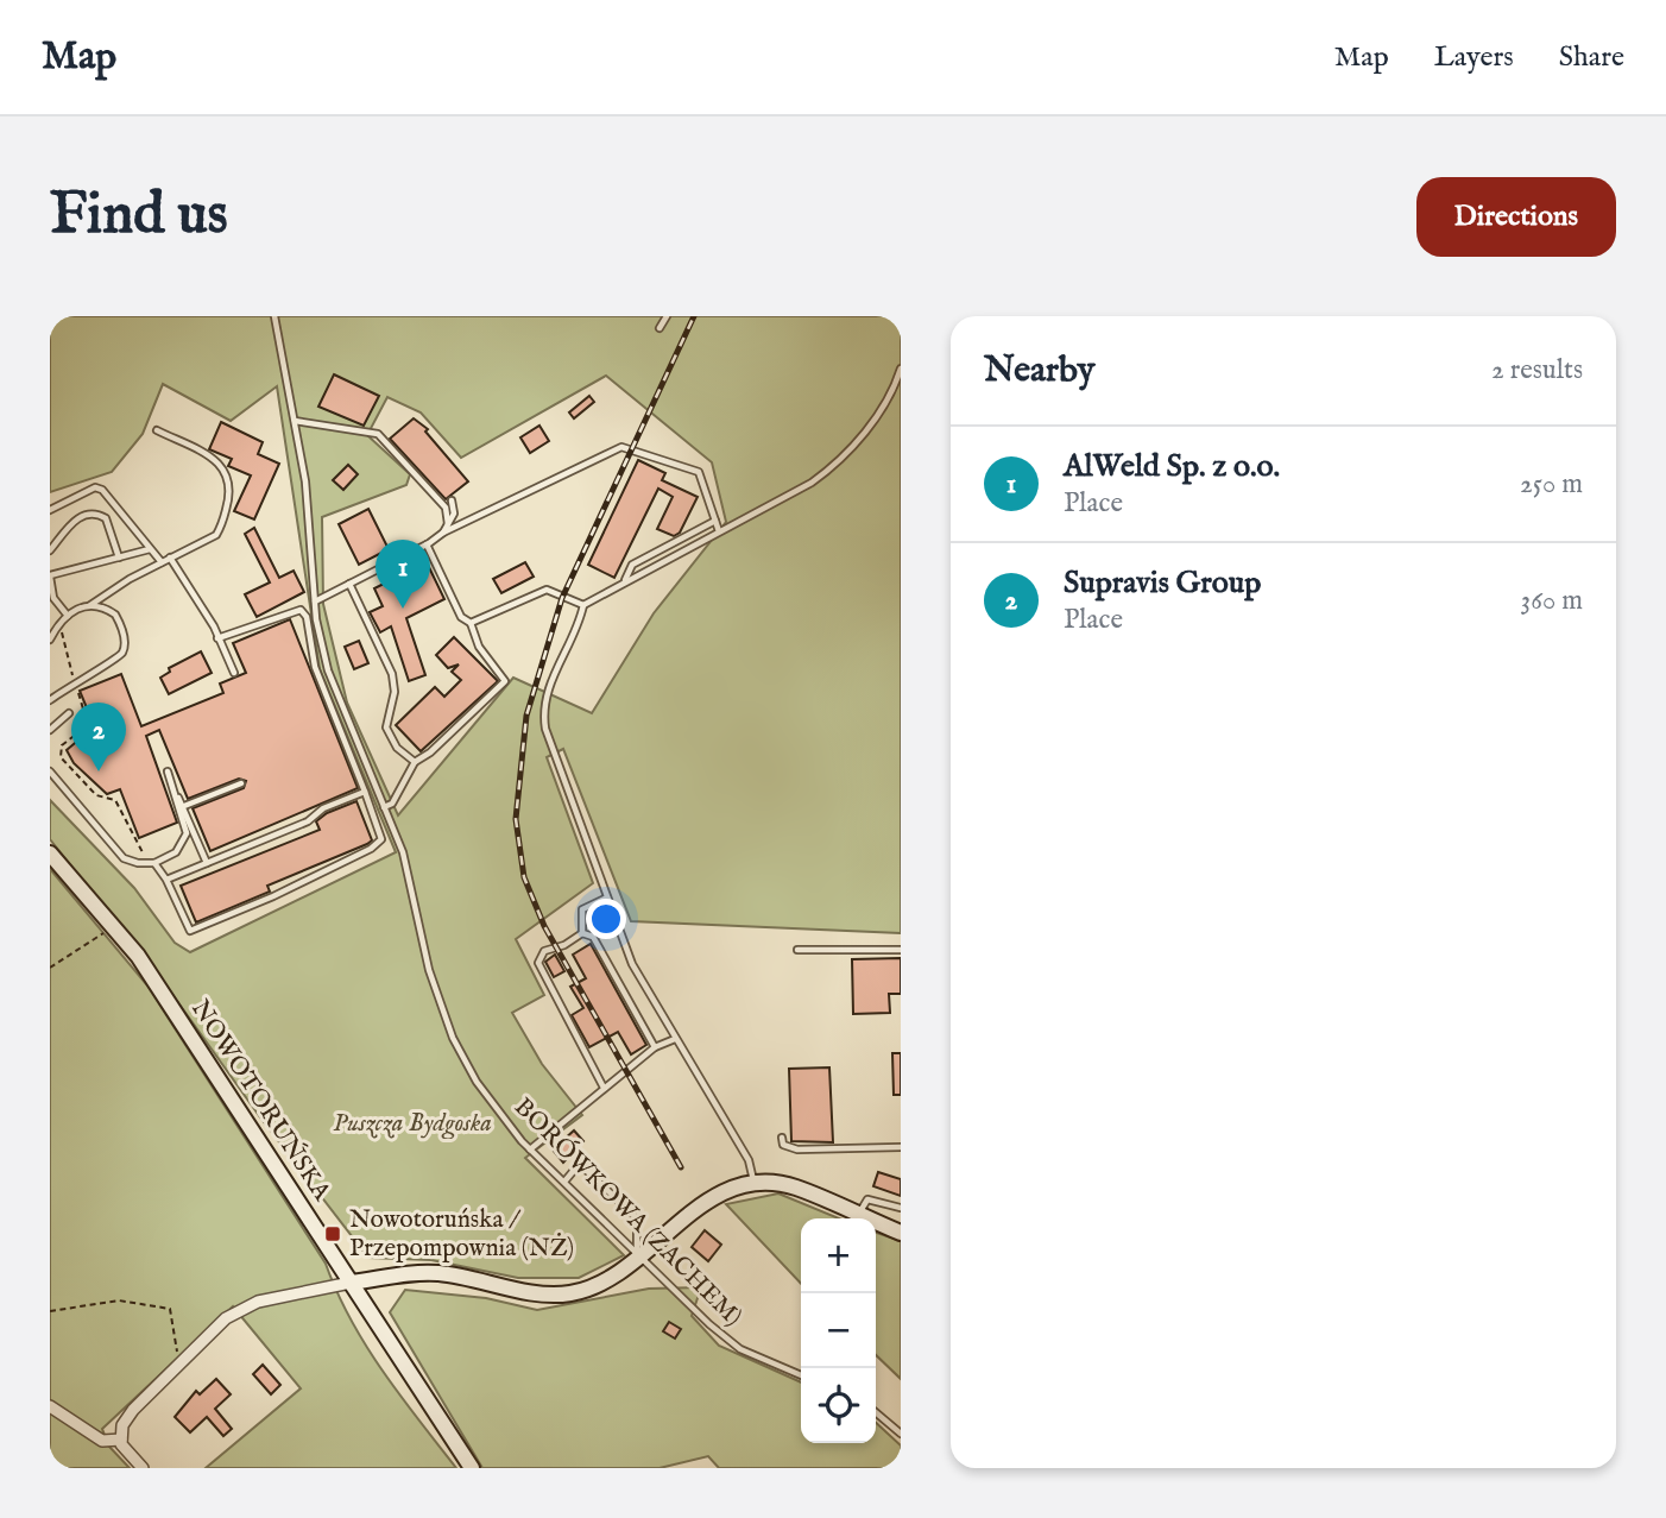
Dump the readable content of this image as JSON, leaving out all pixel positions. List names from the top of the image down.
{
  "streets": {
    "main road": ["NOWOTORUŃSKA"],
    "lane": ["BORÓWKOWA (ZACHEM)"]
  },
  "parks": ["Puszcza Bydgoska"],
  "places": {
    "transit": ["Nowotoruńska / Przepompownia (NŻ)"]
  },
  "page": {
    "header": "Map",
    "nav": ["Map", "Layers", "Share"],
    "buttons": "Directions",
    "title": "Find us",
    "heading": ["Nearby", "2 results"],
    "list": [
      {
        "mark": "1",
        "name": "AlWeld Sp. z o.o.",
        "note": "Place",
        "value": "250 m"
      },
      {
        "mark": "2",
        "name": "Supravis Group",
        "note": "Place",
        "value": "360 m"
      }
    ],
    "pins": ["1", "2"],
    "map_buttons": ["+", "−"]
  }
}
